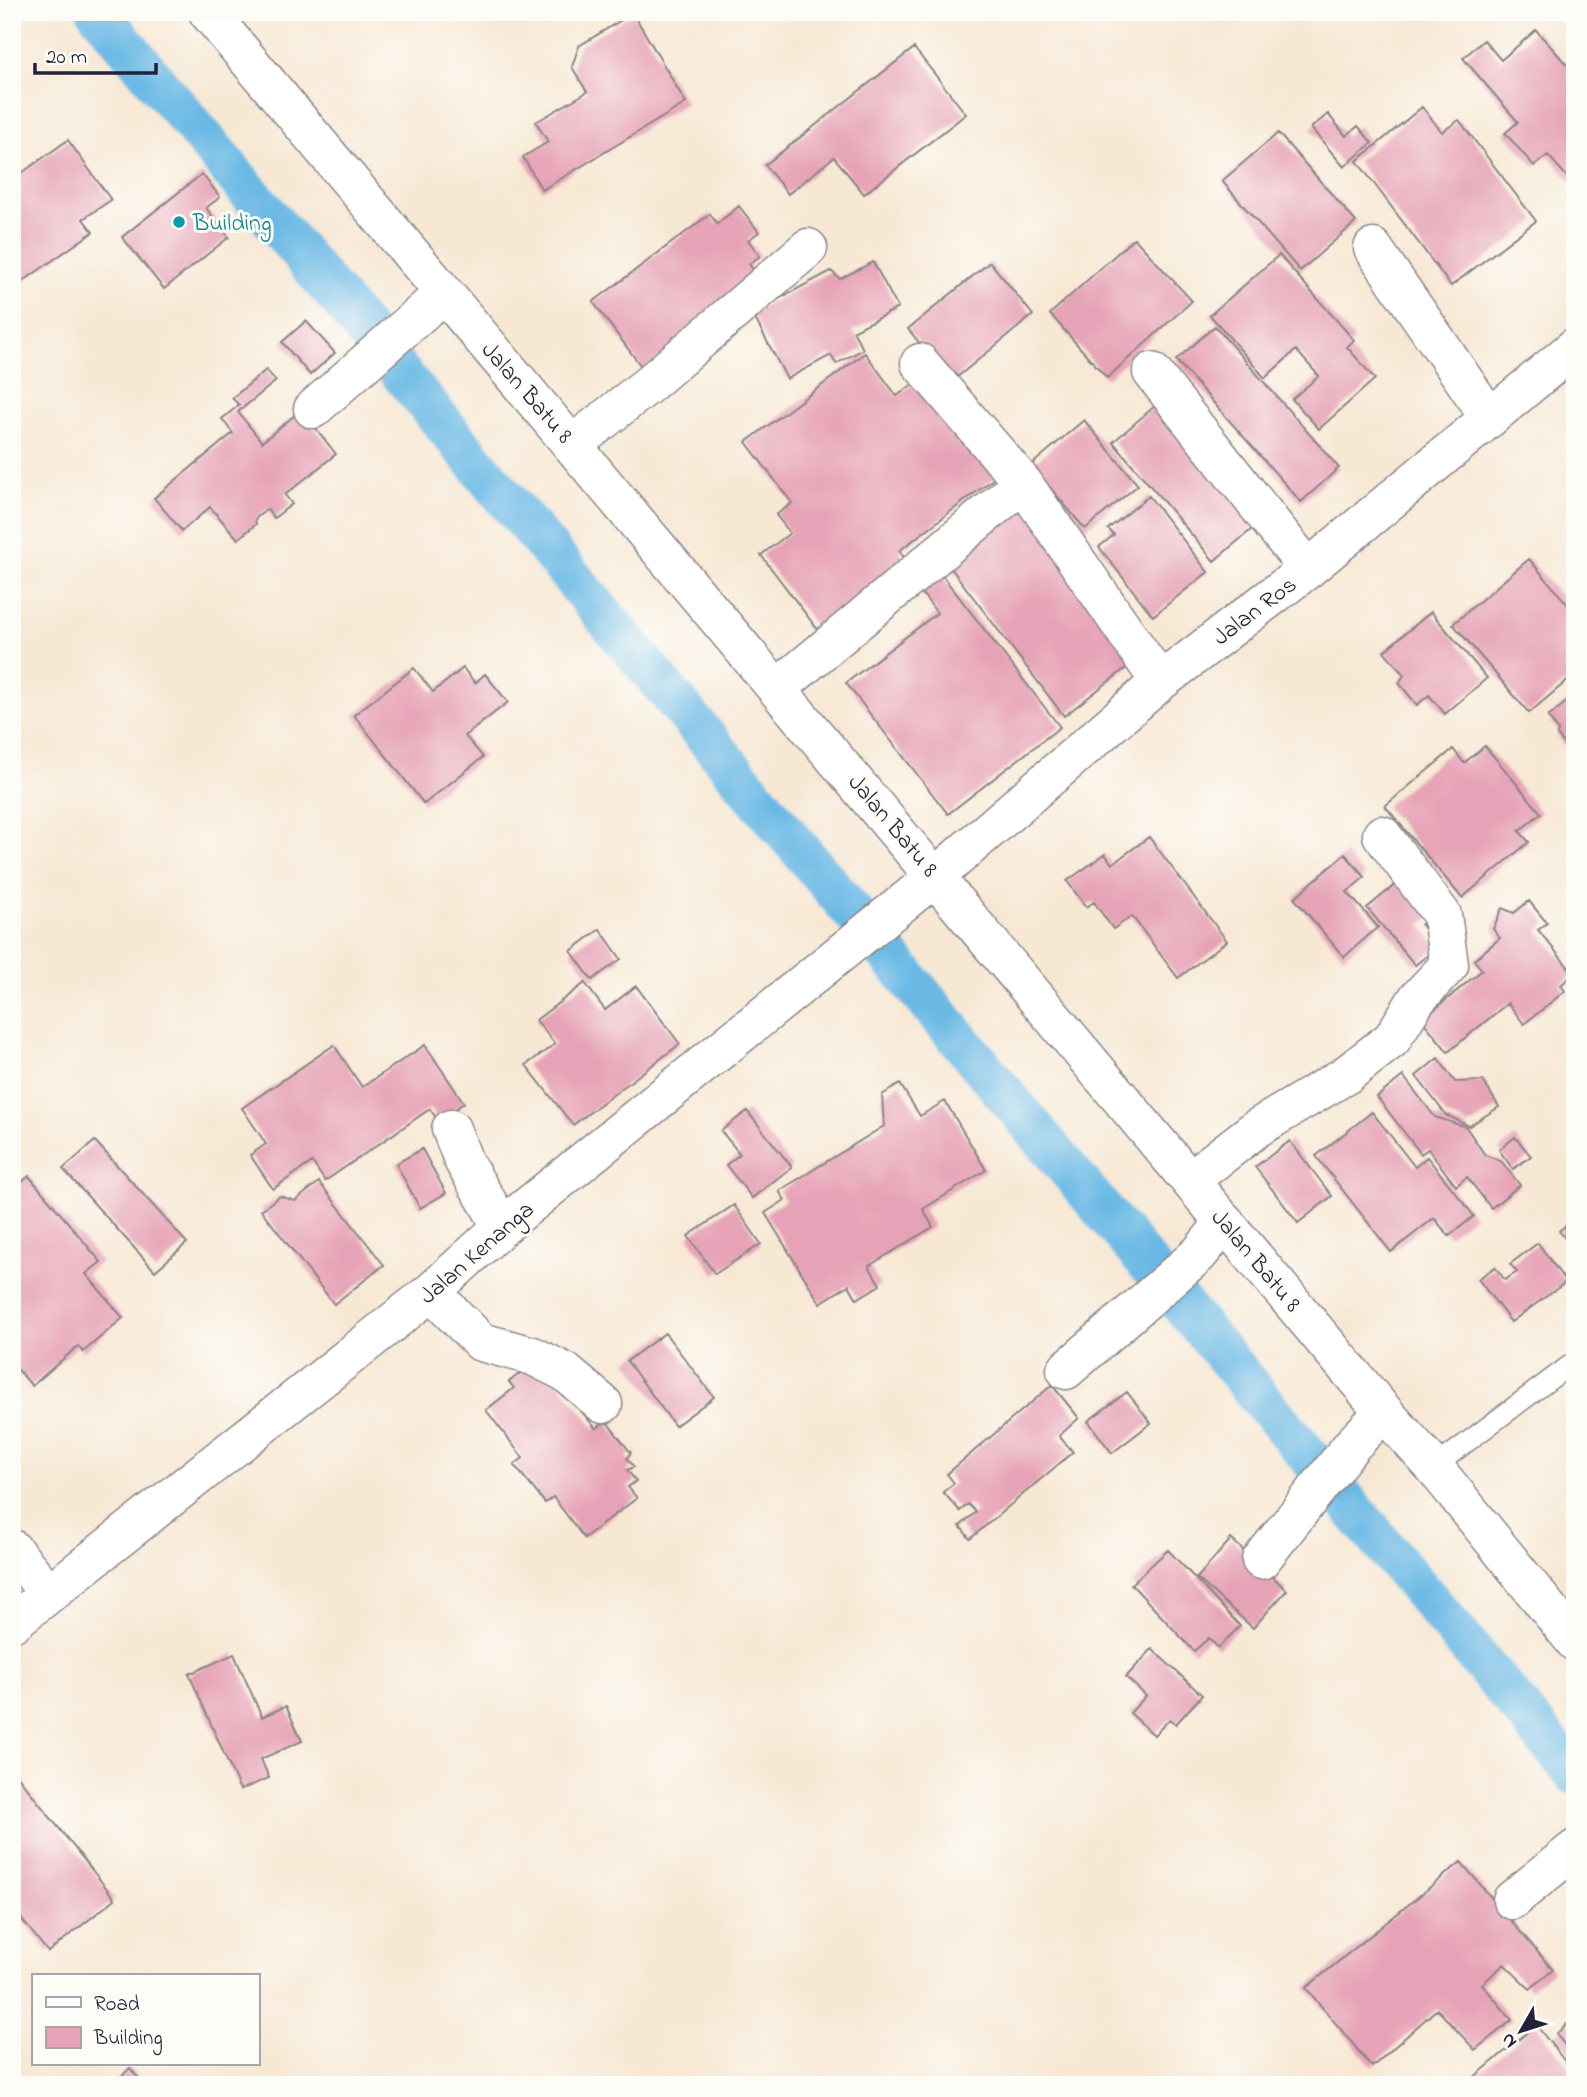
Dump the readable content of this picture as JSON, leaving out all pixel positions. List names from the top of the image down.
{
  "streets": {
    "street": ["Jalan Batu 8", "Jalan Ros", "Jalan Kenanga"]
  },
  "crossings": [
    ["Jalan Batu 8", "Jalan Ros"],
    ["Jalan Batu 8", "Jalan Kenanga"],
    ["Jalan Ros", "Jalan Kenanga"]
  ],
  "places": ["Building"],
  "legend": ["Road", "Building"],
  "scale_bar": "20 m",
  "north": "bottom left"
}
